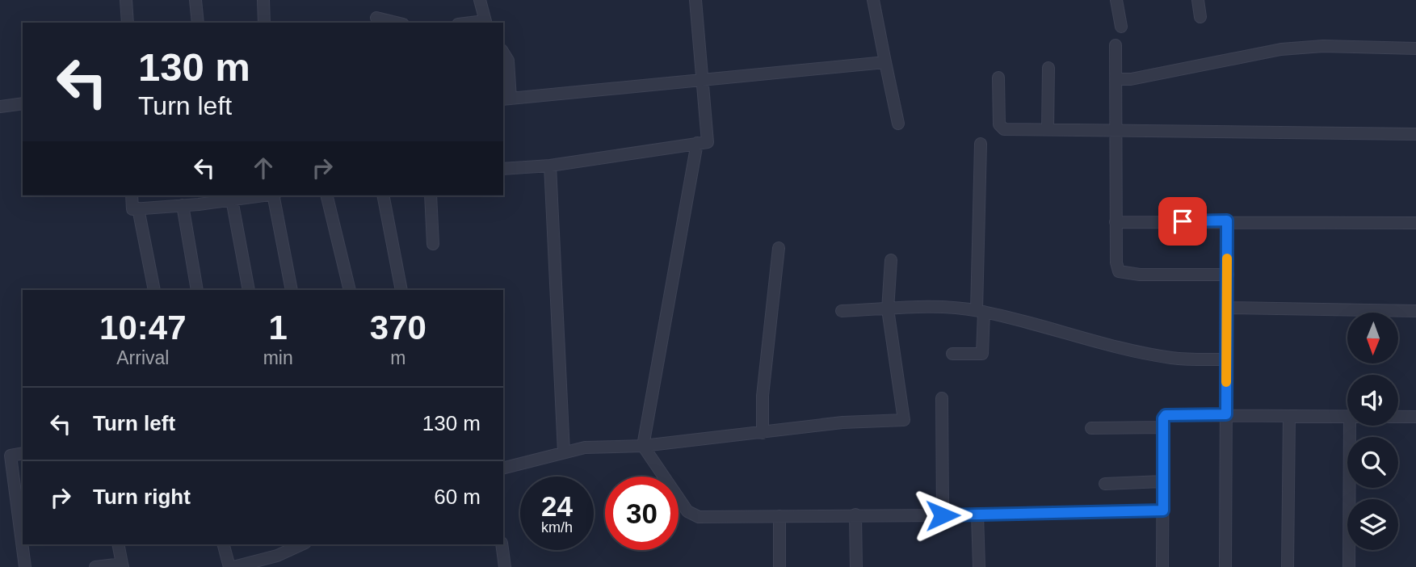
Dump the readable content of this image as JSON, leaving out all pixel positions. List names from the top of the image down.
{
  "north": "bottom",
  "page": {
    "turn": ["130 m", "Turn left"],
    "eta": [
      "10:47",
      "Arrival",
      "1",
      "min",
      "370",
      "m"
    ],
    "list": [
      {
        "name": "Turn left",
        "value": "130 m"
      },
      {
        "name": "Turn right",
        "value": "60 m"
      }
    ],
    "speed": "24 km/h",
    "limit": "30"
  }
}
